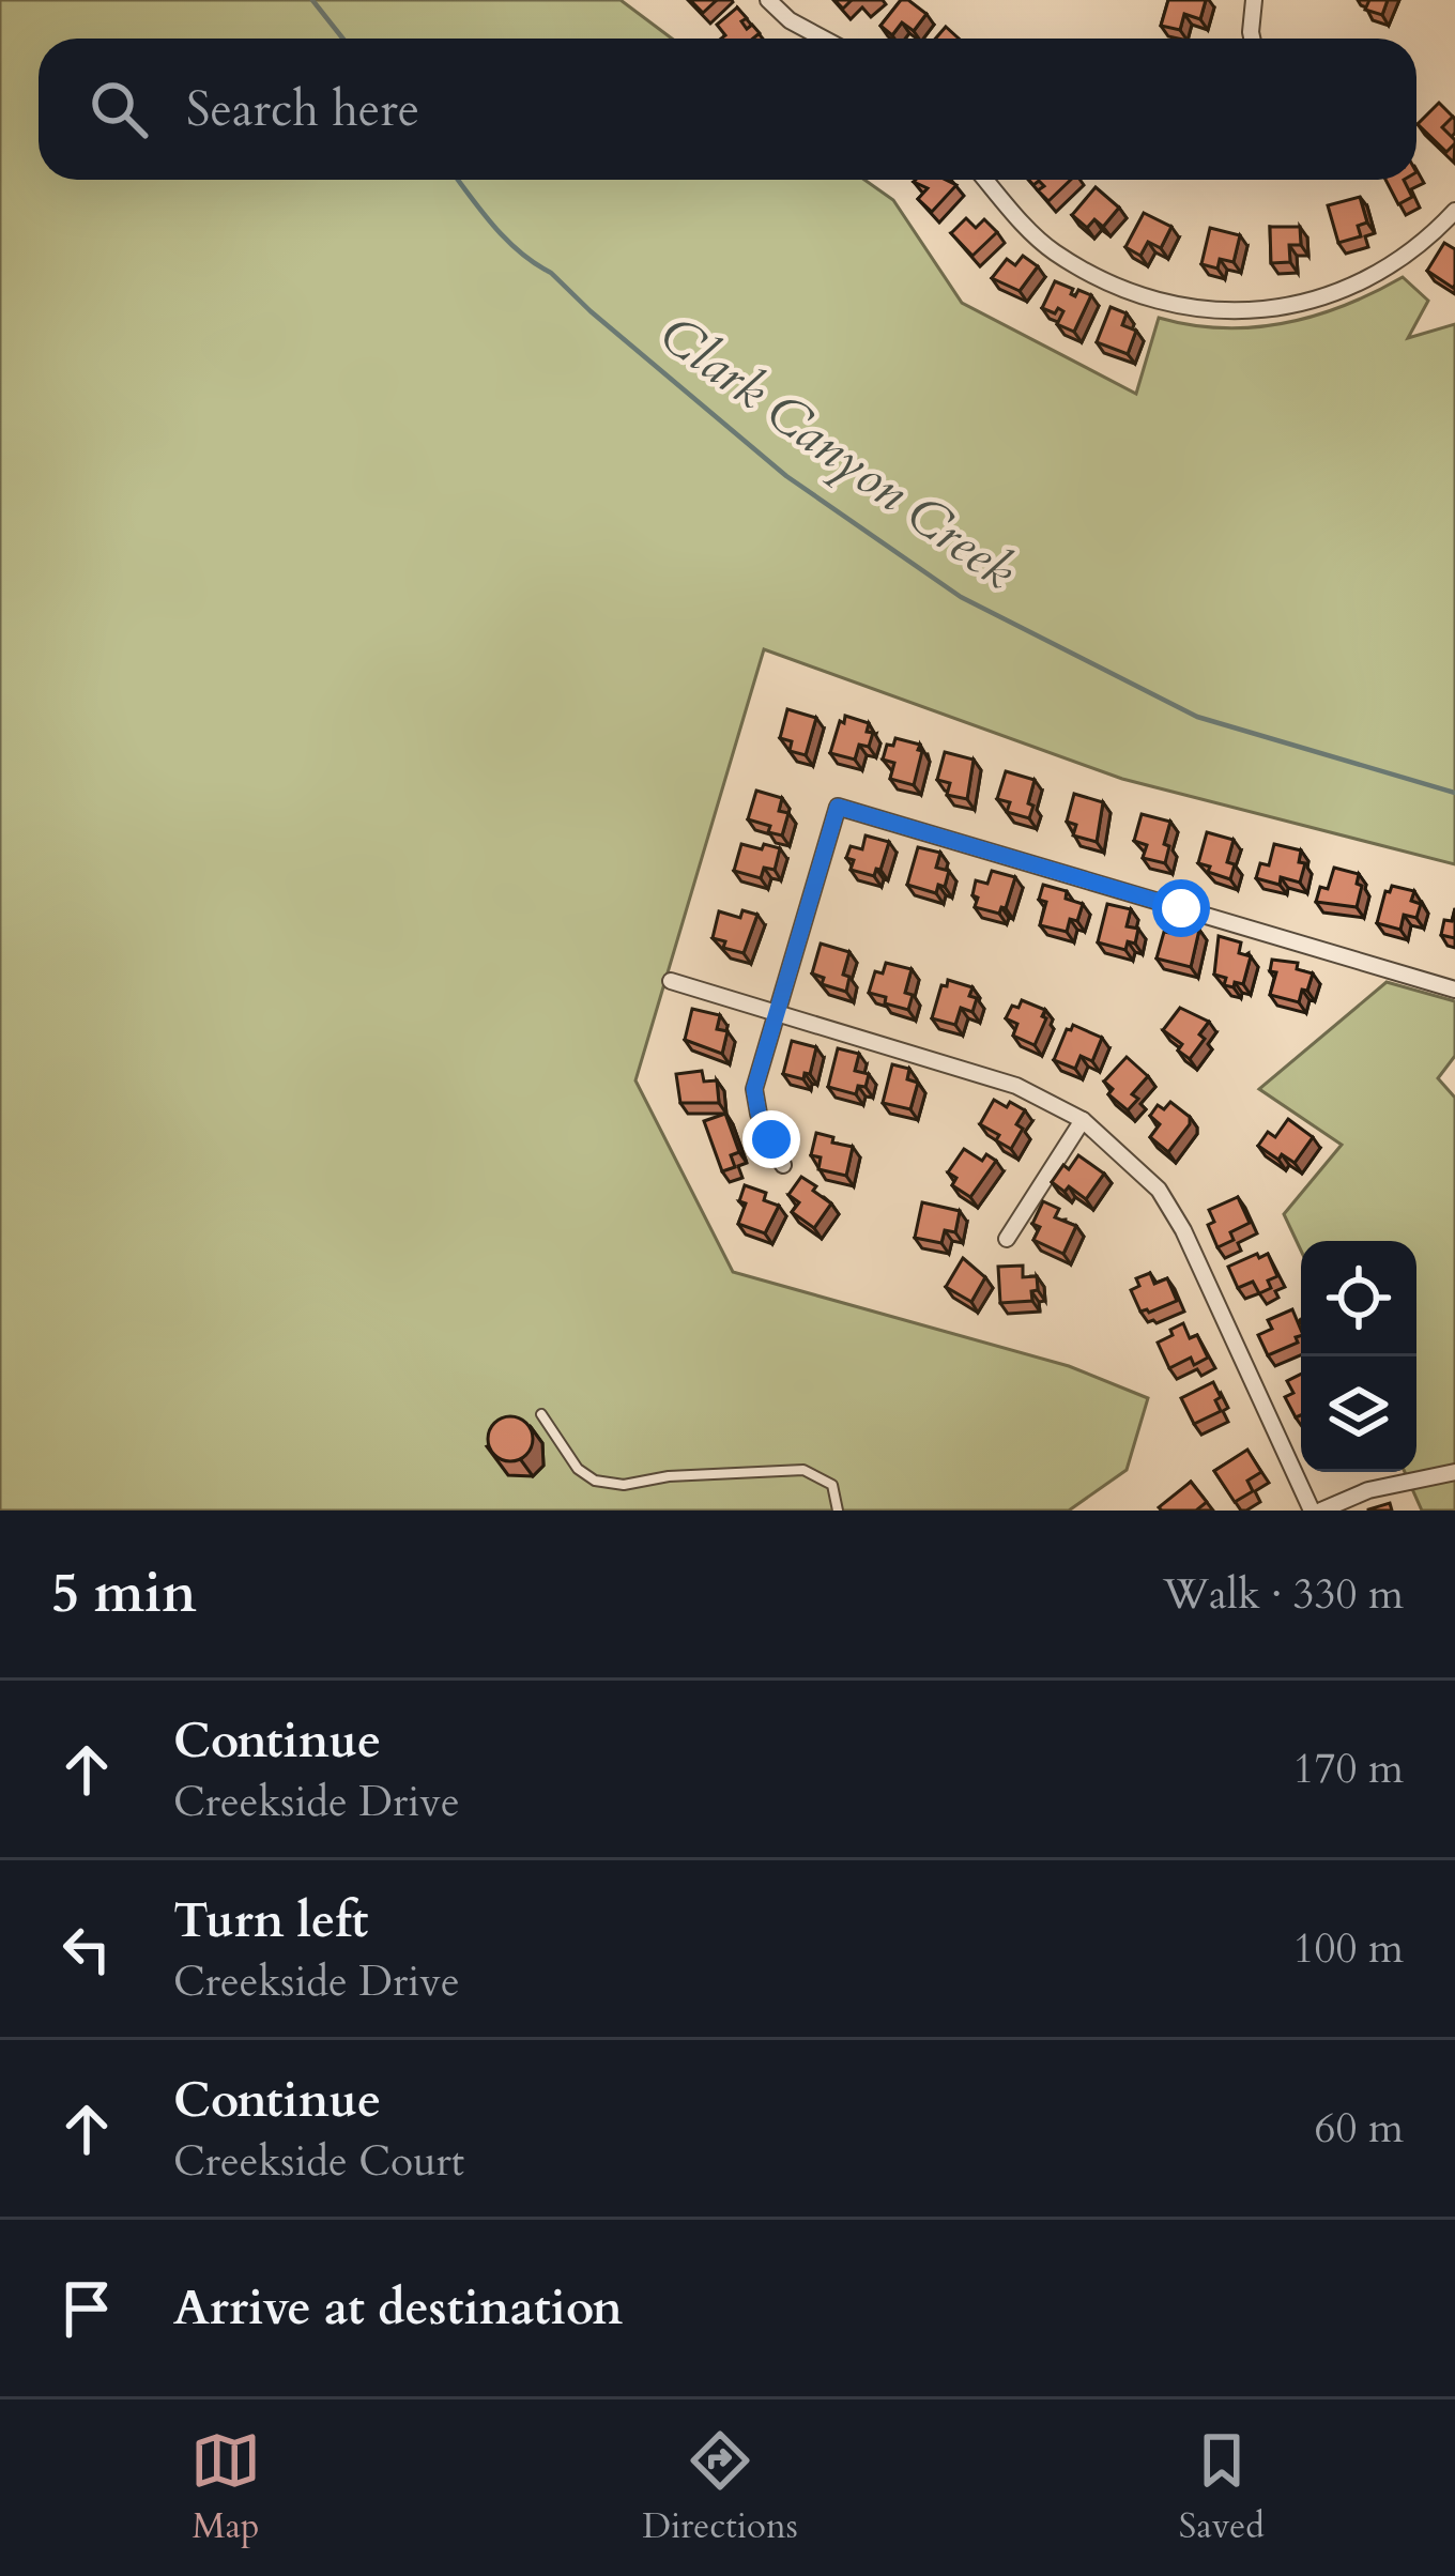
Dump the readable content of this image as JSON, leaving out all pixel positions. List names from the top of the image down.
{
  "water": ["Clark Canyon Creek"],
  "page": {
    "search": "Search here",
    "heading": ["5 min", "Walk · 330 m"],
    "list": [
      ["Continue", "Creekside Drive", "170 m"],
      ["Turn left", "Creekside Drive", "100 m"],
      ["Continue", "Creekside Court", "60 m"],
      "Arrive at destination"
    ],
    "nav": ["Map", "Directions", "Saved"]
  }
}
